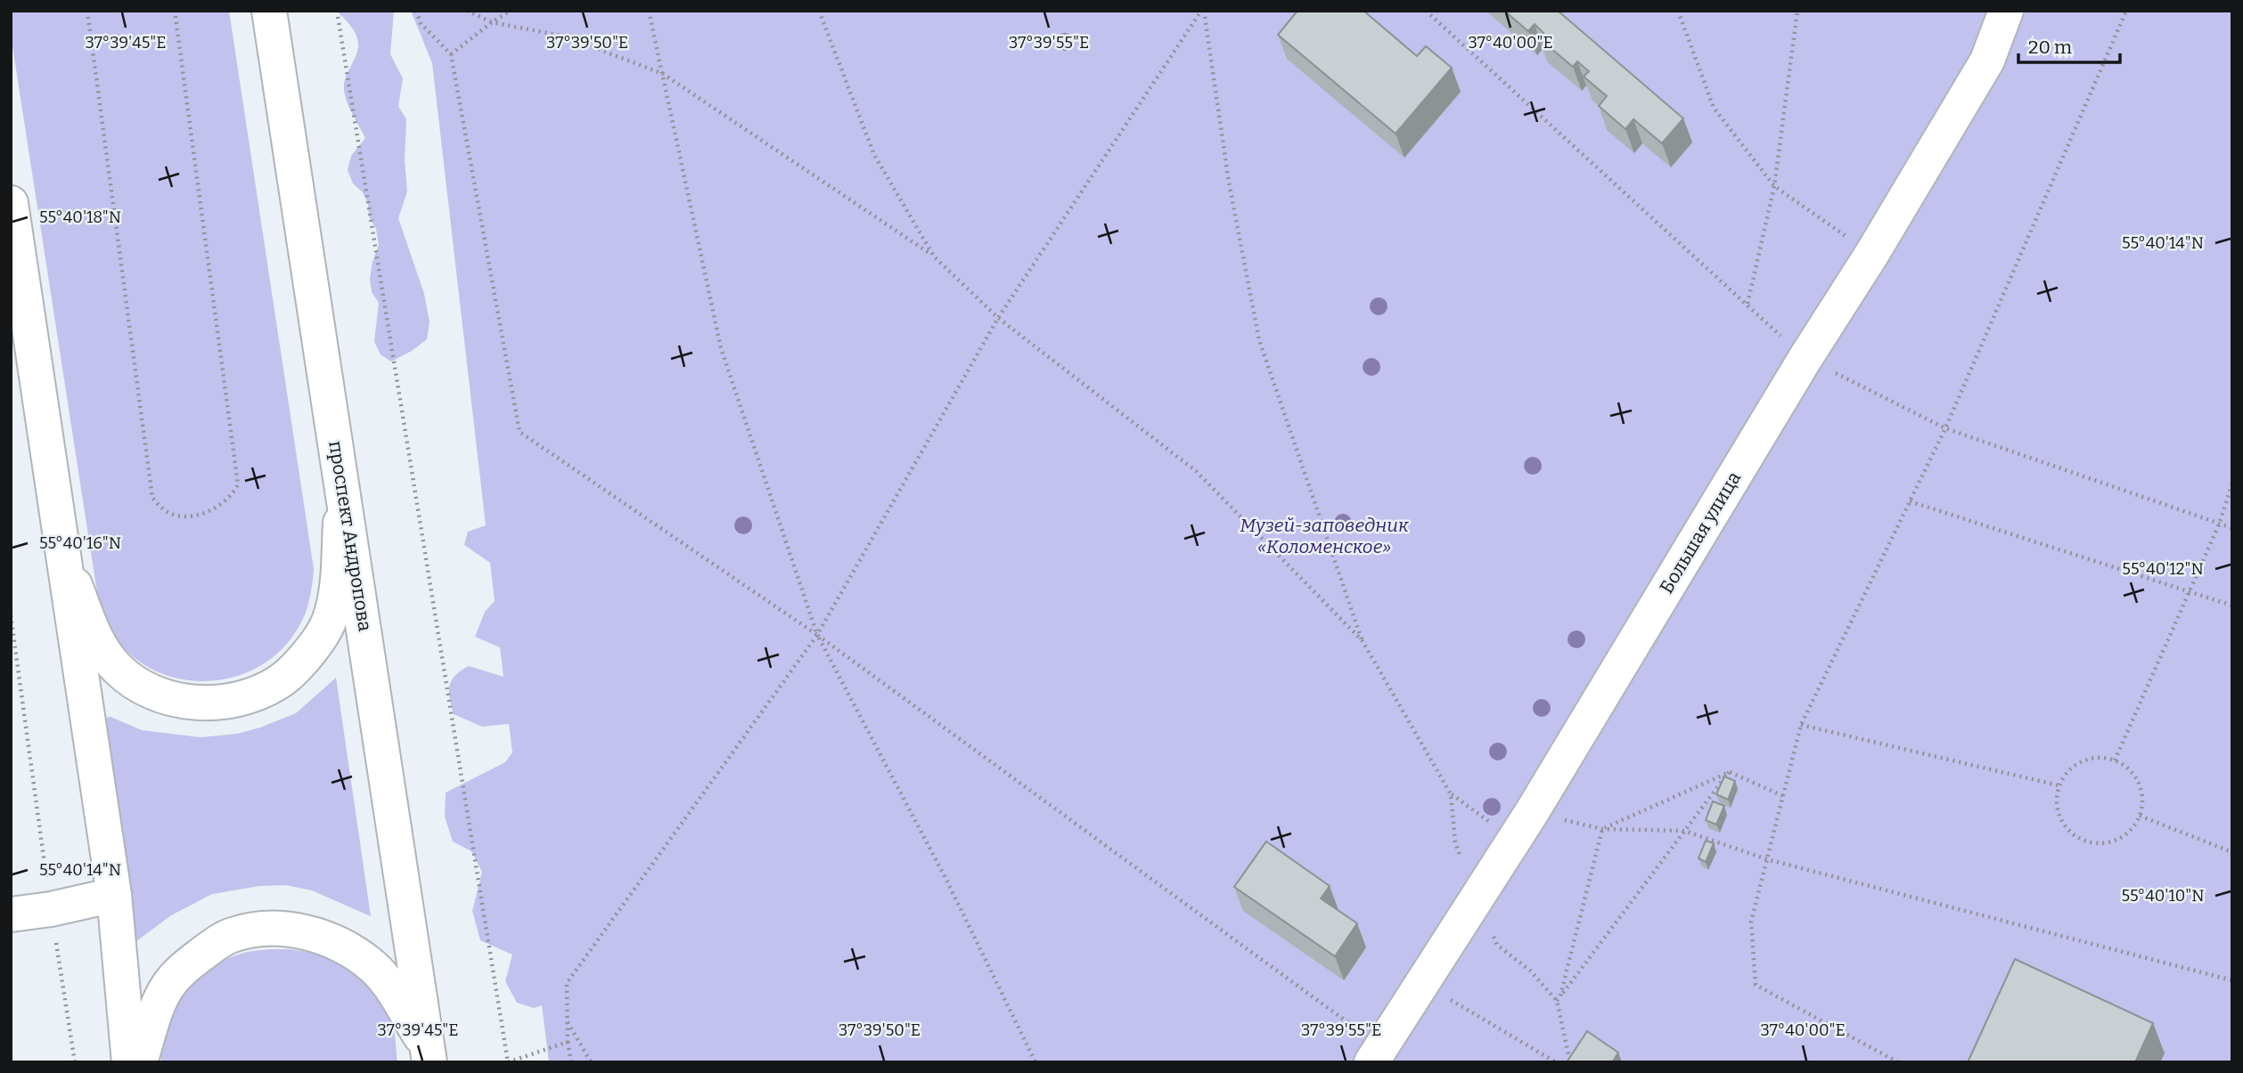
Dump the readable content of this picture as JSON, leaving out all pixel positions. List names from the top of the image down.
{
  "streets": {
    "main road": ["Большая улица", "проспект Андропова"]
  },
  "parks": ["Музей-заповедник «Коломенское»"],
  "scale_bar": "20 m",
  "coordinates": [
    "37°39'45\"E",
    "37°39'50\"E",
    "37°39'55\"E",
    "37°40'00\"E",
    "55°40'18\"N",
    "55°40'14\"N",
    "55°40'16\"N",
    "55°40'12\"N",
    "55°40'10\"N"
  ]
}
